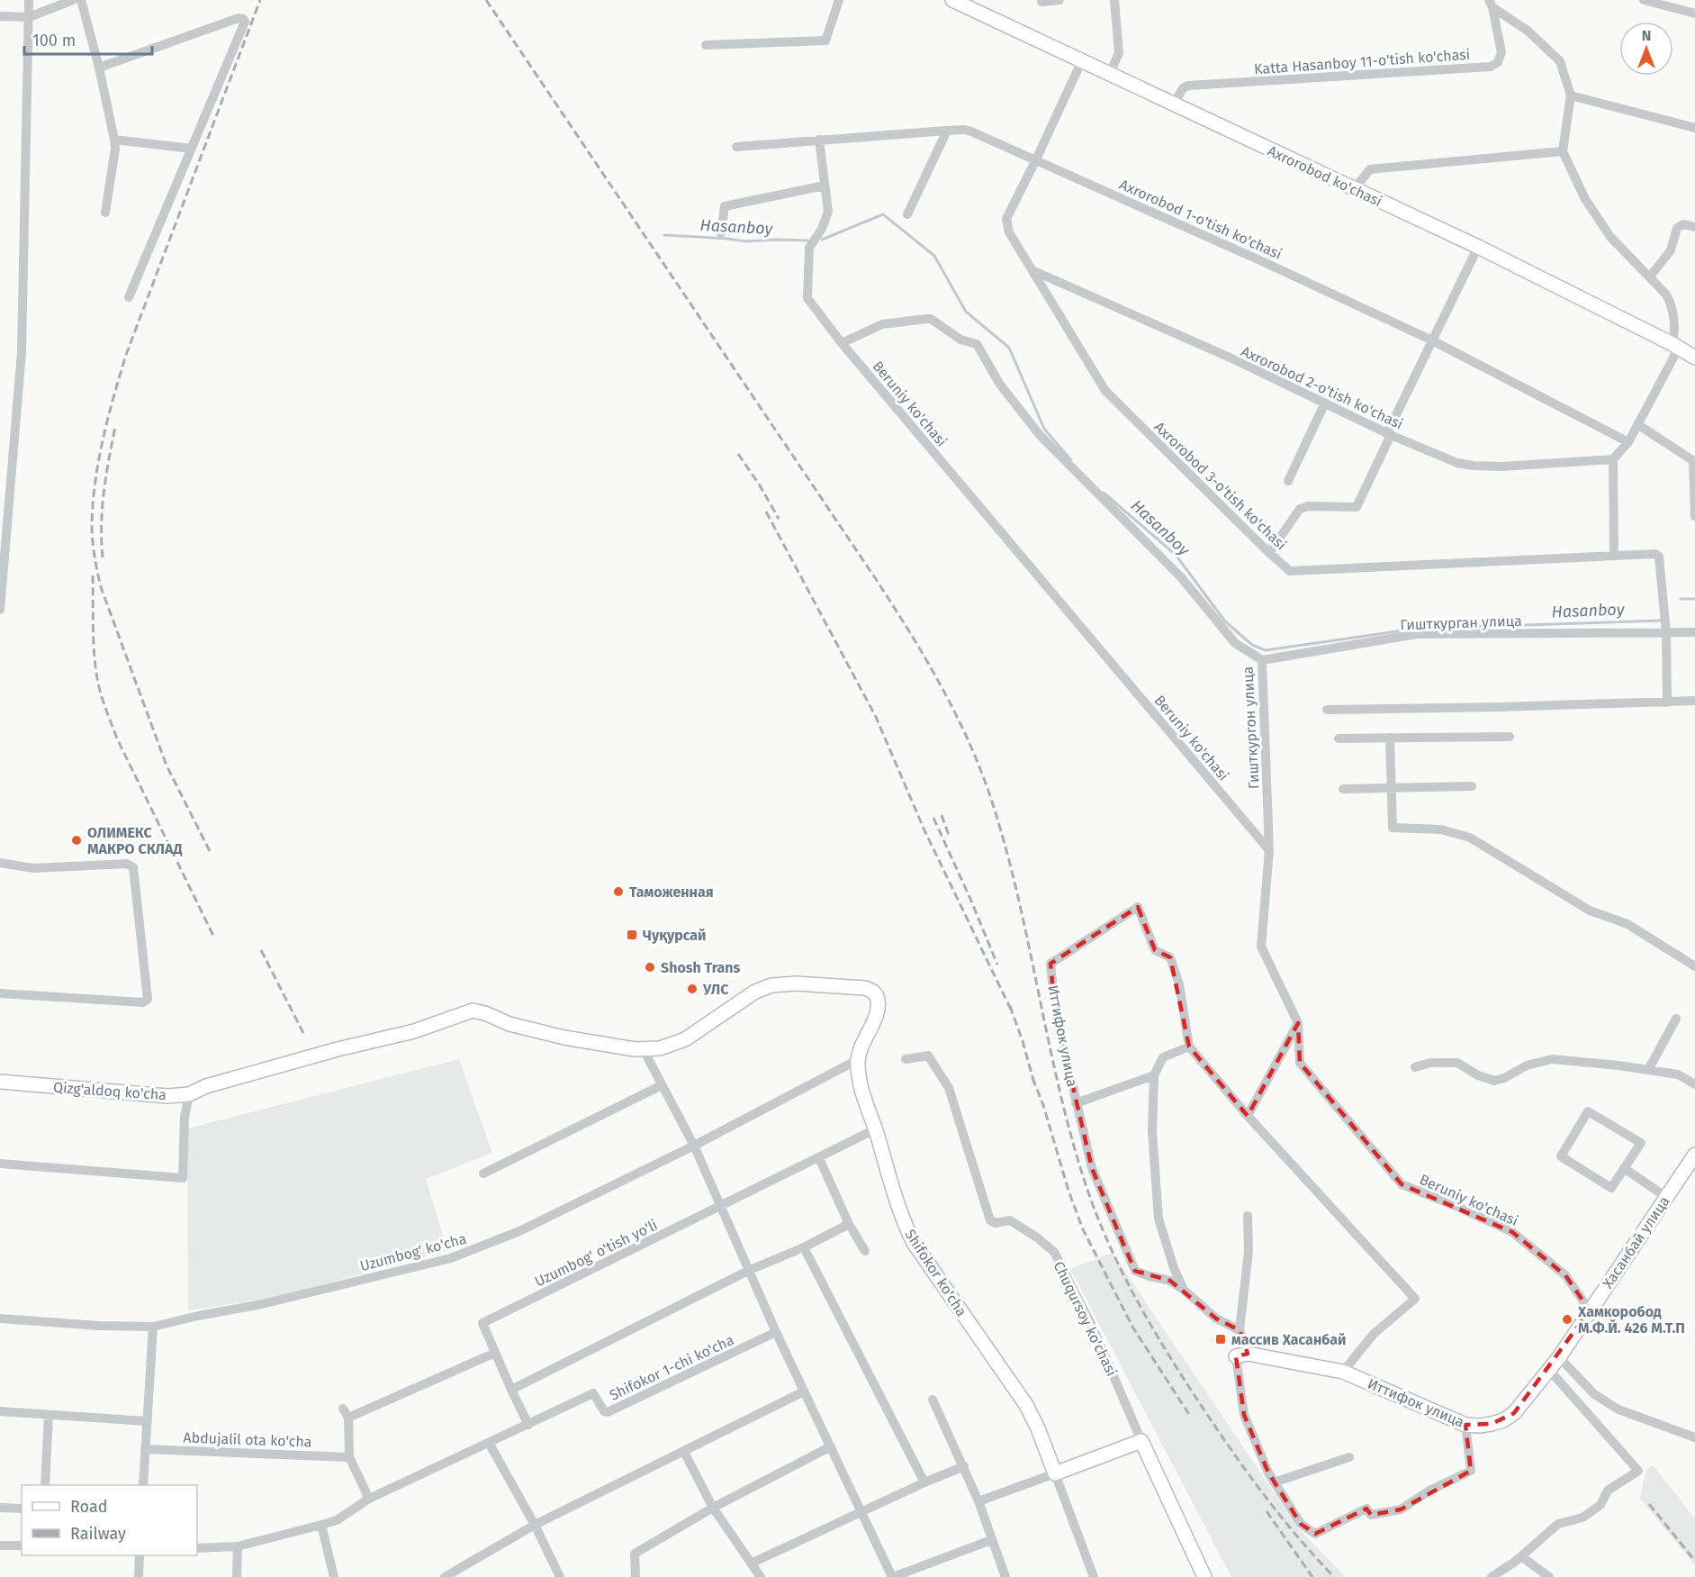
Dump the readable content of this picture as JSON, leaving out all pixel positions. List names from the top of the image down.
{
  "streets": {
    "street": [
      "Katta Hasanboy 11-o'tish ko'chasi",
      "Axrorobod ko'chasi",
      "Axrorobod 1-o'tish ko'chasi",
      "Axrorobod 2-o'tish ko'chasi",
      "Beruniy ko'chasi",
      "Axrorobod 3-o'tish ko'chasi",
      "Гишткурган улица",
      "Гишткургон улица",
      "Иттифок улица",
      "Qizg'aldoq ko'cha",
      "Хасанбай улица",
      "Uzumbog' ko'cha",
      "Uzumbog' o'tish yo'li",
      "Shifokor ko'cha",
      "Chuqursoy ko'chasi",
      "Shifokor 1-chi ko'cha",
      "Abdujalil ota ko'cha"
    ]
  },
  "crossings": [
    ["Katta Hasanboy 11-o'tish ko'chasi", "Axrorobod ko'chasi"],
    ["Axrorobod ko'chasi", "Axrorobod 3-o'tish ko'chasi"],
    ["Axrorobod 1-o'tish ko'chasi", "Beruniy ko'chasi"],
    ["Axrorobod 1-o'tish ko'chasi", "Axrorobod 3-o'tish ko'chasi"],
    ["Axrorobod 2-o'tish ko'chasi", "Axrorobod 3-o'tish ko'chasi"],
    ["Beruniy ko'chasi", "Гишткургон улица"],
    ["Beruniy ko'chasi", "Хасанбай улица"],
    ["Axrorobod 3-o'tish ko'chasi", "Гишткурган улица"],
    ["Гишткурган улица", "Гишткургон улица"],
    ["Иттифок улица", "Хасанбай улица"],
    ["Qizg'aldoq ko'cha", "Shifokor ko'cha"],
    ["Uzumbog' ko'cha", "Shifokor ko'cha"],
    ["Uzumbog' o'tish yo'li", "Shifokor ko'cha"]
  ],
  "water": ["Hasanboy"],
  "places": {
    "other": [
      "ОЛИМЕКС МАКРО СКЛАД",
      "Таможенная",
      "Shosh Trans",
      "УЛС",
      "Хамкоробод М.Ф.Й. 426 М.Т.П"
    ],
    "transit": ["Чуқурсай", "массив Хасанбай"]
  },
  "legend": ["Road", "Railway"],
  "scale_bar": "100 m",
  "north": "top"
}
